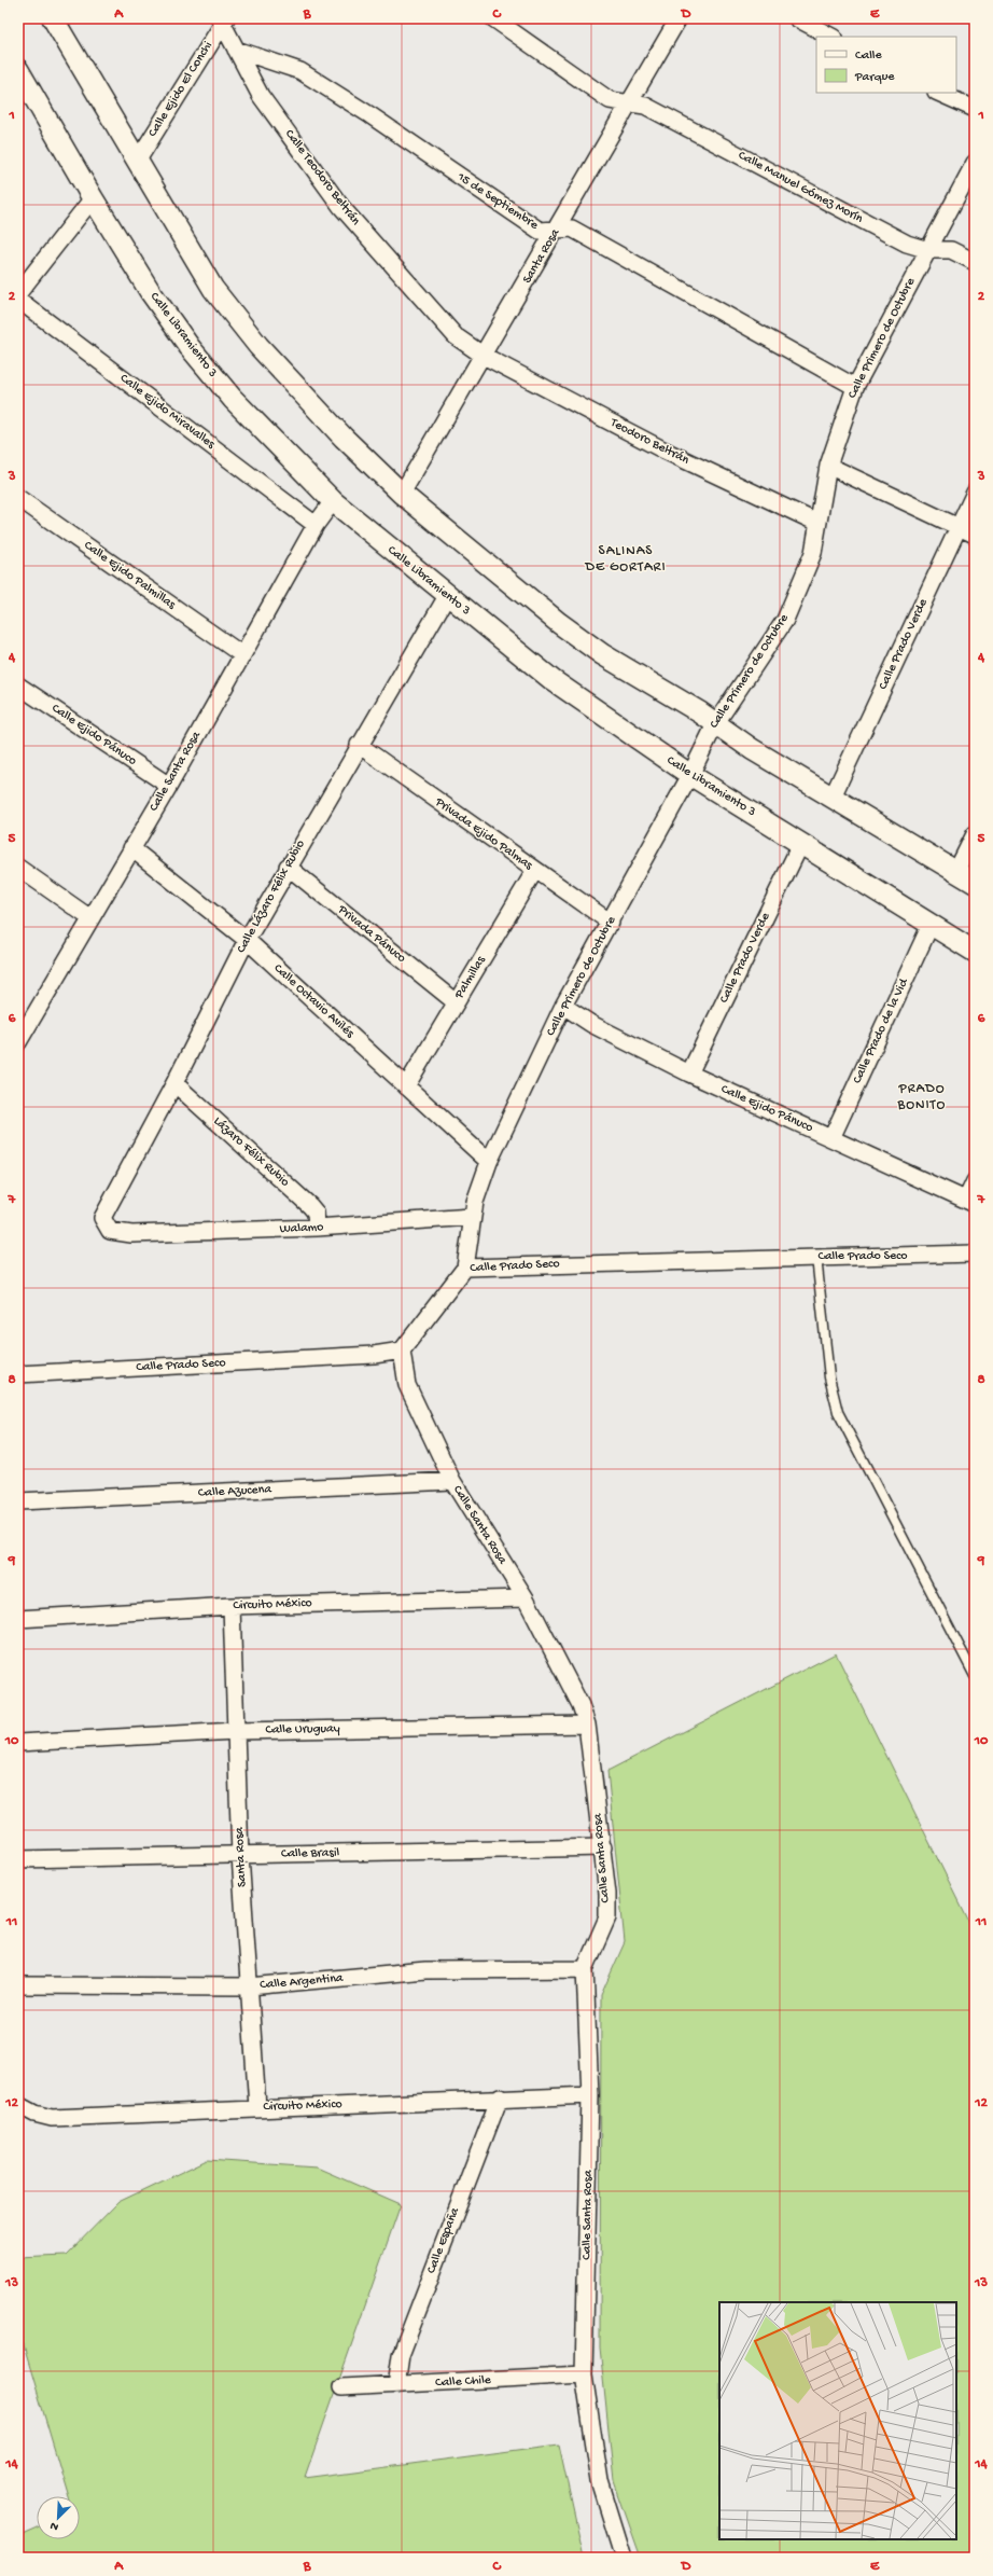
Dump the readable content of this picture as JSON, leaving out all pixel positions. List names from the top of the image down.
{
  "streets": {
    "street": [
      "Calle Ejido El Conchi",
      "Calle Teodoro Beltrán",
      "Calle Manuel Gómez Morín",
      "15 de Septiembre",
      "Santa Rosa",
      "Calle Libramiento 3",
      "Calle Primero de Octubre",
      "Calle Ejido Miravalles",
      "Teodoro Beltrán",
      "Calle Ejido Palmillas",
      "Calle Prado Verde",
      "Calle Ejido Pánuco",
      "Calle Santa Rosa",
      "Privada Ejido Palmas",
      "Calle Lázaro Félix Rubio",
      "Privada Pánuco",
      "Palmillas",
      "Calle Octavio Avilés",
      "Calle Prado de la Vid",
      "Lázaro Félix Rubio",
      "Walamo",
      "Calle Prado Seco",
      "Calle Azucena",
      "Circuito México",
      "Calle Uruguay",
      "Calle Brasil",
      "Calle Argentina",
      "Calle España",
      "Calle Chile"
    ]
  },
  "crossings": [
    ["Calle Ejido El Conchi", "Calle Teodoro Beltrán"],
    ["Calle Teodoro Beltrán", "15 de Septiembre"],
    ["Calle Teodoro Beltrán", "Santa Rosa"],
    ["Calle Teodoro Beltrán", "Teodoro Beltrán"],
    ["Calle Manuel Gómez Morín", "Santa Rosa"],
    ["Calle Manuel Gómez Morín", "Calle Primero de Octubre"],
    ["15 de Septiembre", "Santa Rosa"],
    ["15 de Septiembre", "Calle Primero de Octubre"],
    ["Santa Rosa", "Teodoro Beltrán"],
    ["Santa Rosa", "Circuito México"],
    ["Santa Rosa", "Calle Uruguay"],
    ["Santa Rosa", "Calle Brasil"],
    ["Santa Rosa", "Calle Argentina"],
    ["Calle Libramiento 3", "Calle Primero de Octubre"],
    ["Calle Libramiento 3", "Calle Prado Verde"],
    ["Calle Libramiento 3", "Calle Santa Rosa"],
    ["Calle Libramiento 3", "Calle Lázaro Félix Rubio"],
    ["Calle Libramiento 3", "Calle Prado de la Vid"],
    ["Calle Primero de Octubre", "Teodoro Beltrán"],
    ["Calle Primero de Octubre", "Calle Ejido Pánuco"],
    ["Calle Primero de Octubre", "Privada Ejido Palmas"],
    ["Calle Primero de Octubre", "Calle Octavio Avilés"],
    ["Calle Primero de Octubre", "Walamo"],
    ["Calle Primero de Octubre", "Calle Prado Seco"],
    ["Calle Ejido Miravalles", "Calle Santa Rosa"],
    ["Calle Ejido Palmillas", "Calle Santa Rosa"],
    ["Calle Prado Verde", "Calle Ejido Pánuco"],
    ["Calle Ejido Pánuco", "Calle Santa Rosa"],
    ["Calle Ejido Pánuco", "Calle Prado de la Vid"],
    ["Calle Santa Rosa", "Calle Octavio Avilés"],
    ["Calle Santa Rosa", "Calle Prado Seco"],
    ["Calle Santa Rosa", "Calle Azucena"],
    ["Calle Santa Rosa", "Circuito México"],
    ["Calle Santa Rosa", "Calle Uruguay"],
    ["Calle Santa Rosa", "Calle Brasil"],
    ["Calle Santa Rosa", "Calle Argentina"],
    ["Calle Santa Rosa", "Calle Chile"],
    ["Privada Ejido Palmas", "Calle Lázaro Félix Rubio"],
    ["Privada Ejido Palmas", "Palmillas"],
    ["Calle Lázaro Félix Rubio", "Privada Pánuco"],
    ["Calle Lázaro Félix Rubio", "Calle Octavio Avilés"],
    ["Calle Lázaro Félix Rubio", "Lázaro Félix Rubio"],
    ["Calle Lázaro Félix Rubio", "Walamo"],
    ["Privada Pánuco", "Palmillas"],
    ["Palmillas", "Calle Octavio Avilés"],
    ["Lázaro Félix Rubio", "Walamo"],
    ["Circuito México", "Calle España"],
    ["Calle España", "Calle Chile"]
  ],
  "districts": ["SALINAS DE GORTARI", "PRADO BONITO"],
  "legend": ["Calle", "Parque"],
  "north": "bottom left",
  "grid": {
    "columns": [
      "A",
      "B",
      "C",
      "D",
      "E"
    ],
    "rows": [
      "1",
      "2",
      "3",
      "4",
      "5",
      "6",
      "7",
      "8",
      "9",
      "10",
      "11",
      "12",
      "13",
      "14"
    ]
  }
}
